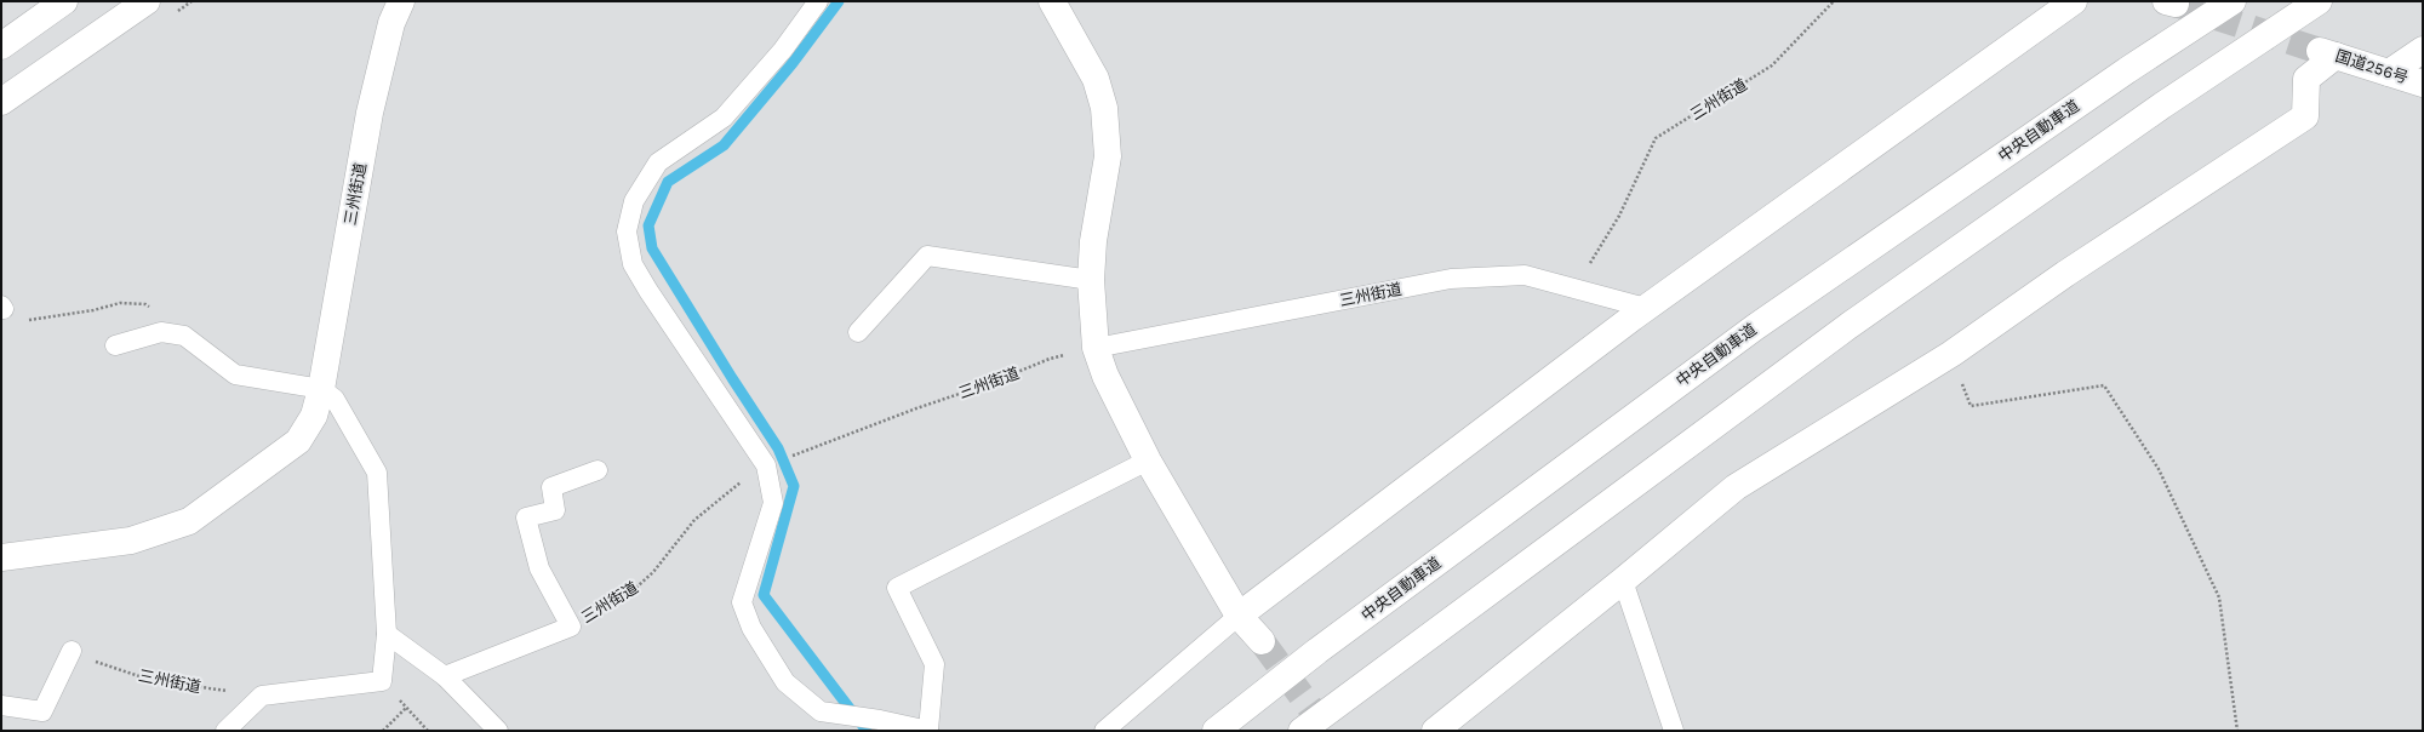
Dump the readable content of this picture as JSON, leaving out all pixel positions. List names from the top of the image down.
{
  "streets": {
    "main road": ["国道256号", "三州街道", "中央自動車道"]
  }
}
